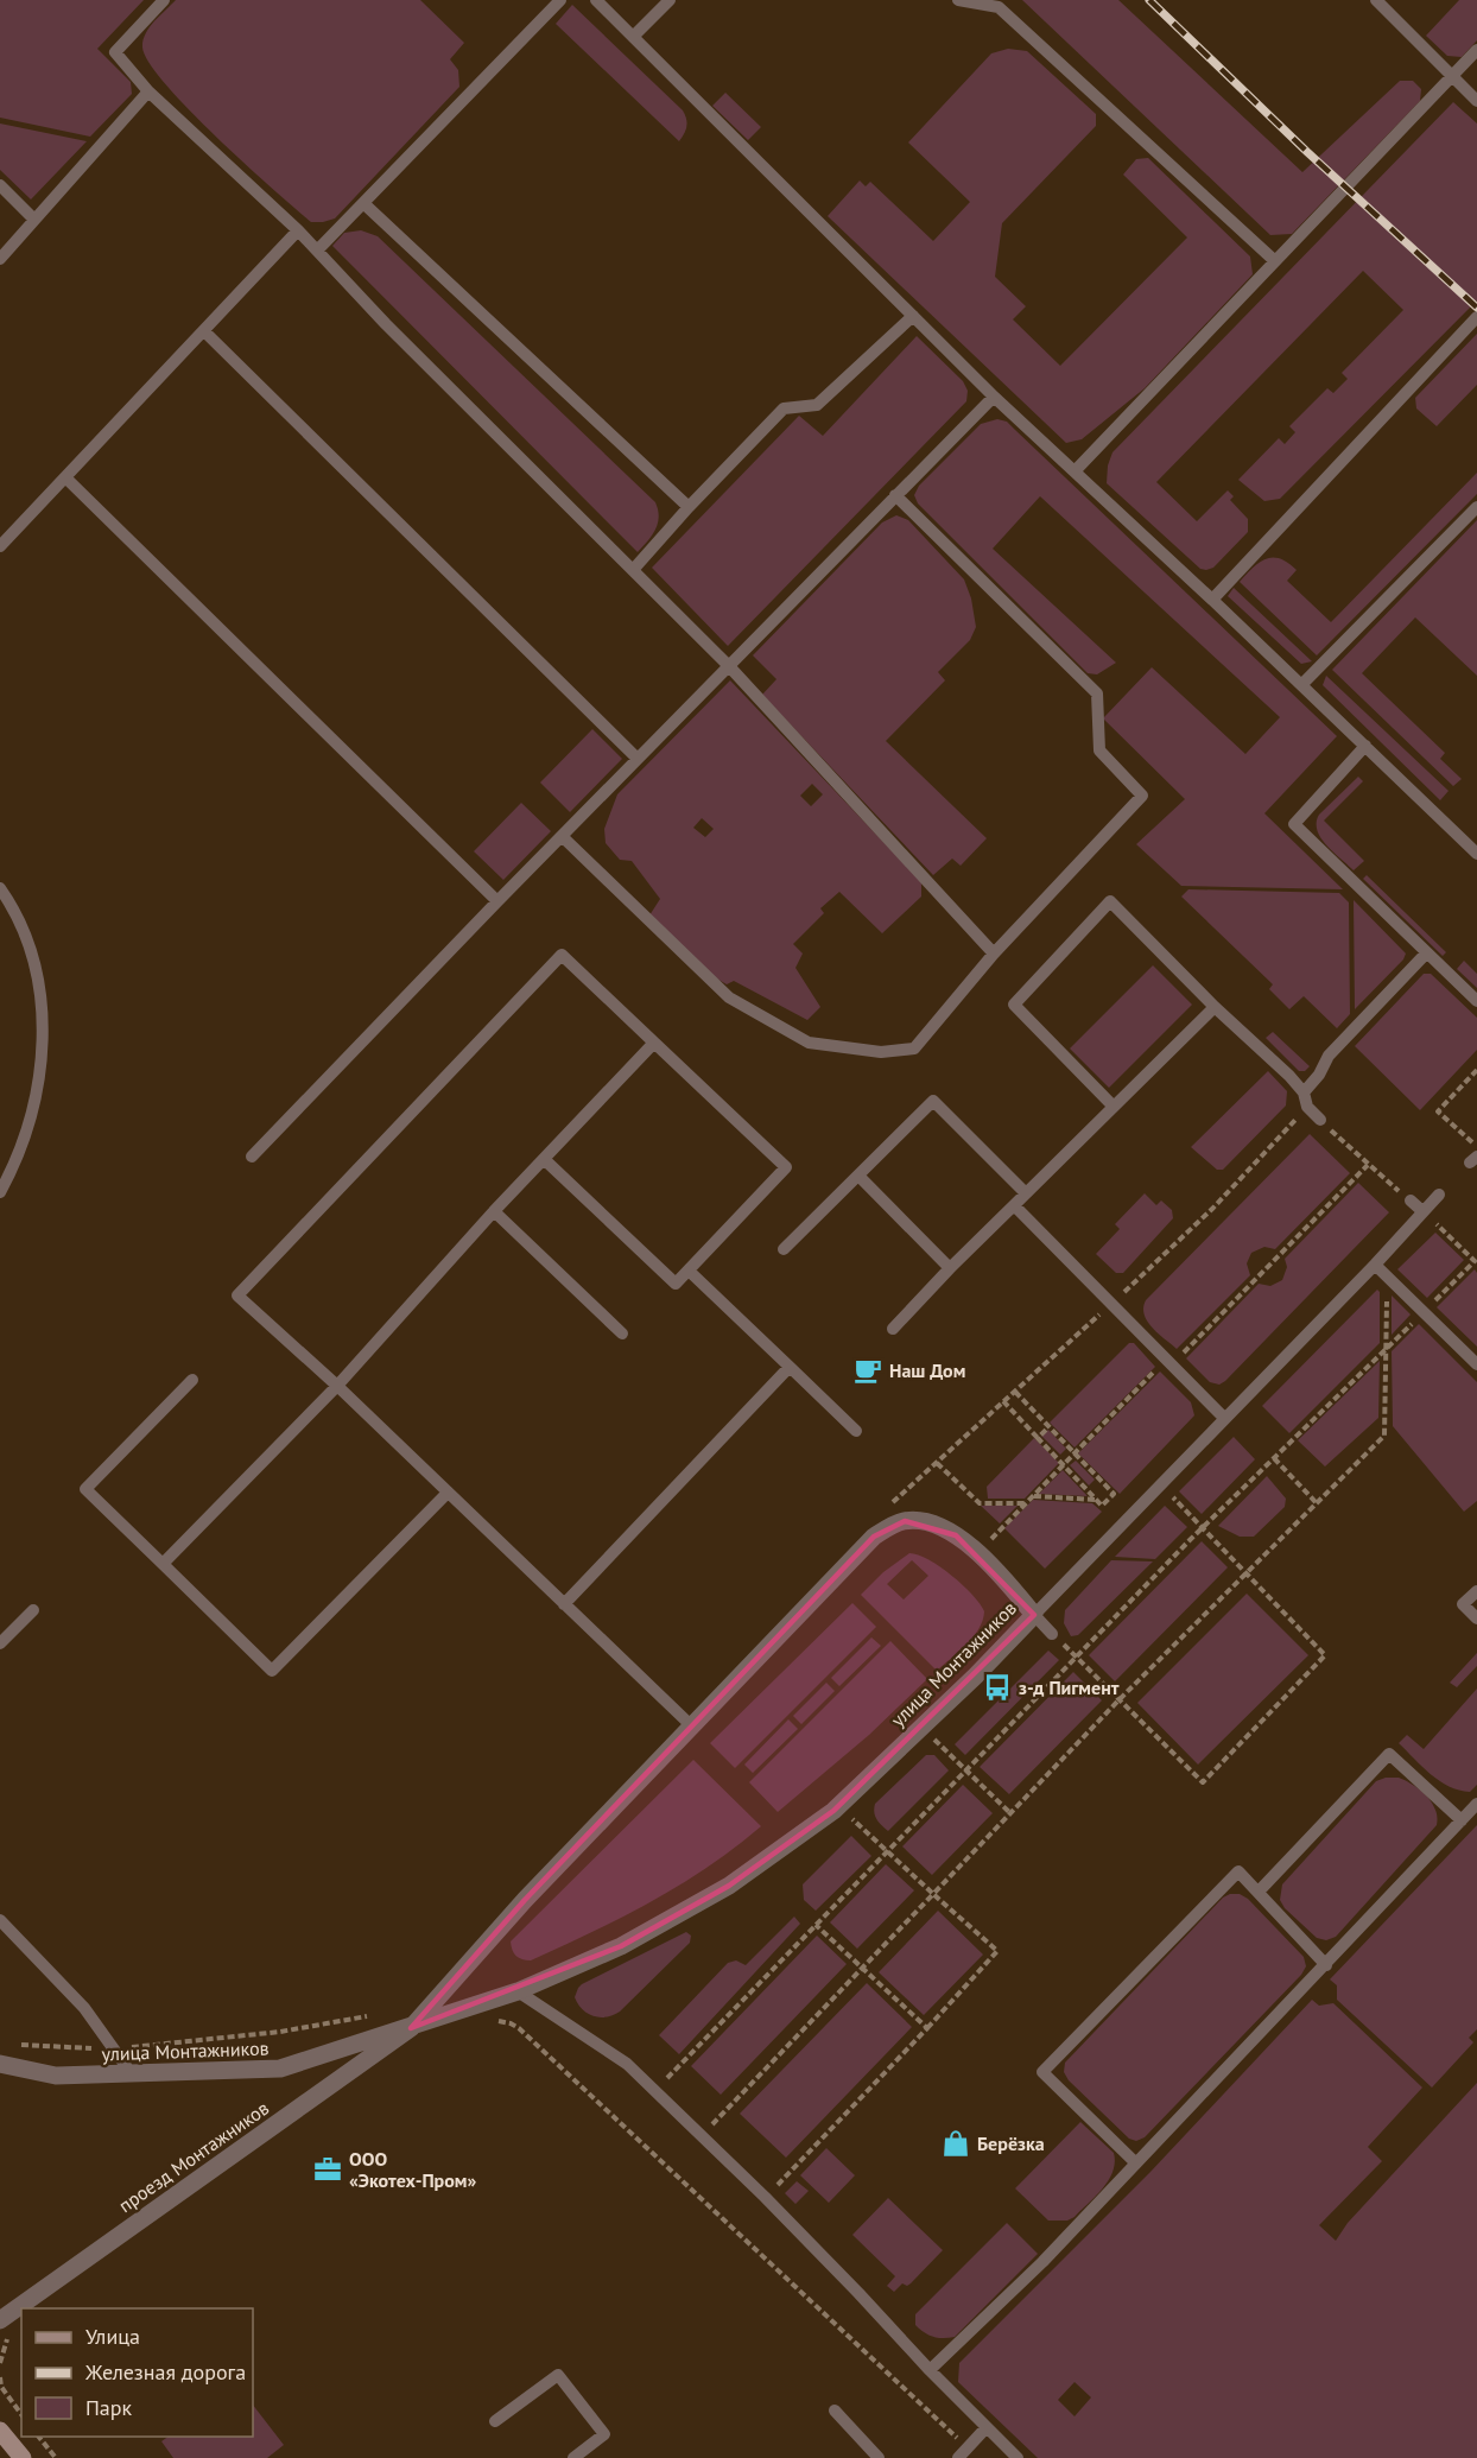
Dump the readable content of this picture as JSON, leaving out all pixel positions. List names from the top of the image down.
{
  "streets": {
    "street": ["улица Монтажников", "проезд Монтажников"]
  },
  "crossings": [
    ["улица Монтажников", "проезд Монтажников"]
  ],
  "places": {
    "cafe": ["Наш Дом"],
    "bus stop": ["з-д Пигмент"],
    "shop": ["Берёзка"],
    "office": ["ООО «Экотех-Пром»"]
  },
  "legend": ["Улица", "Железная дорога", "Парк"]
}
